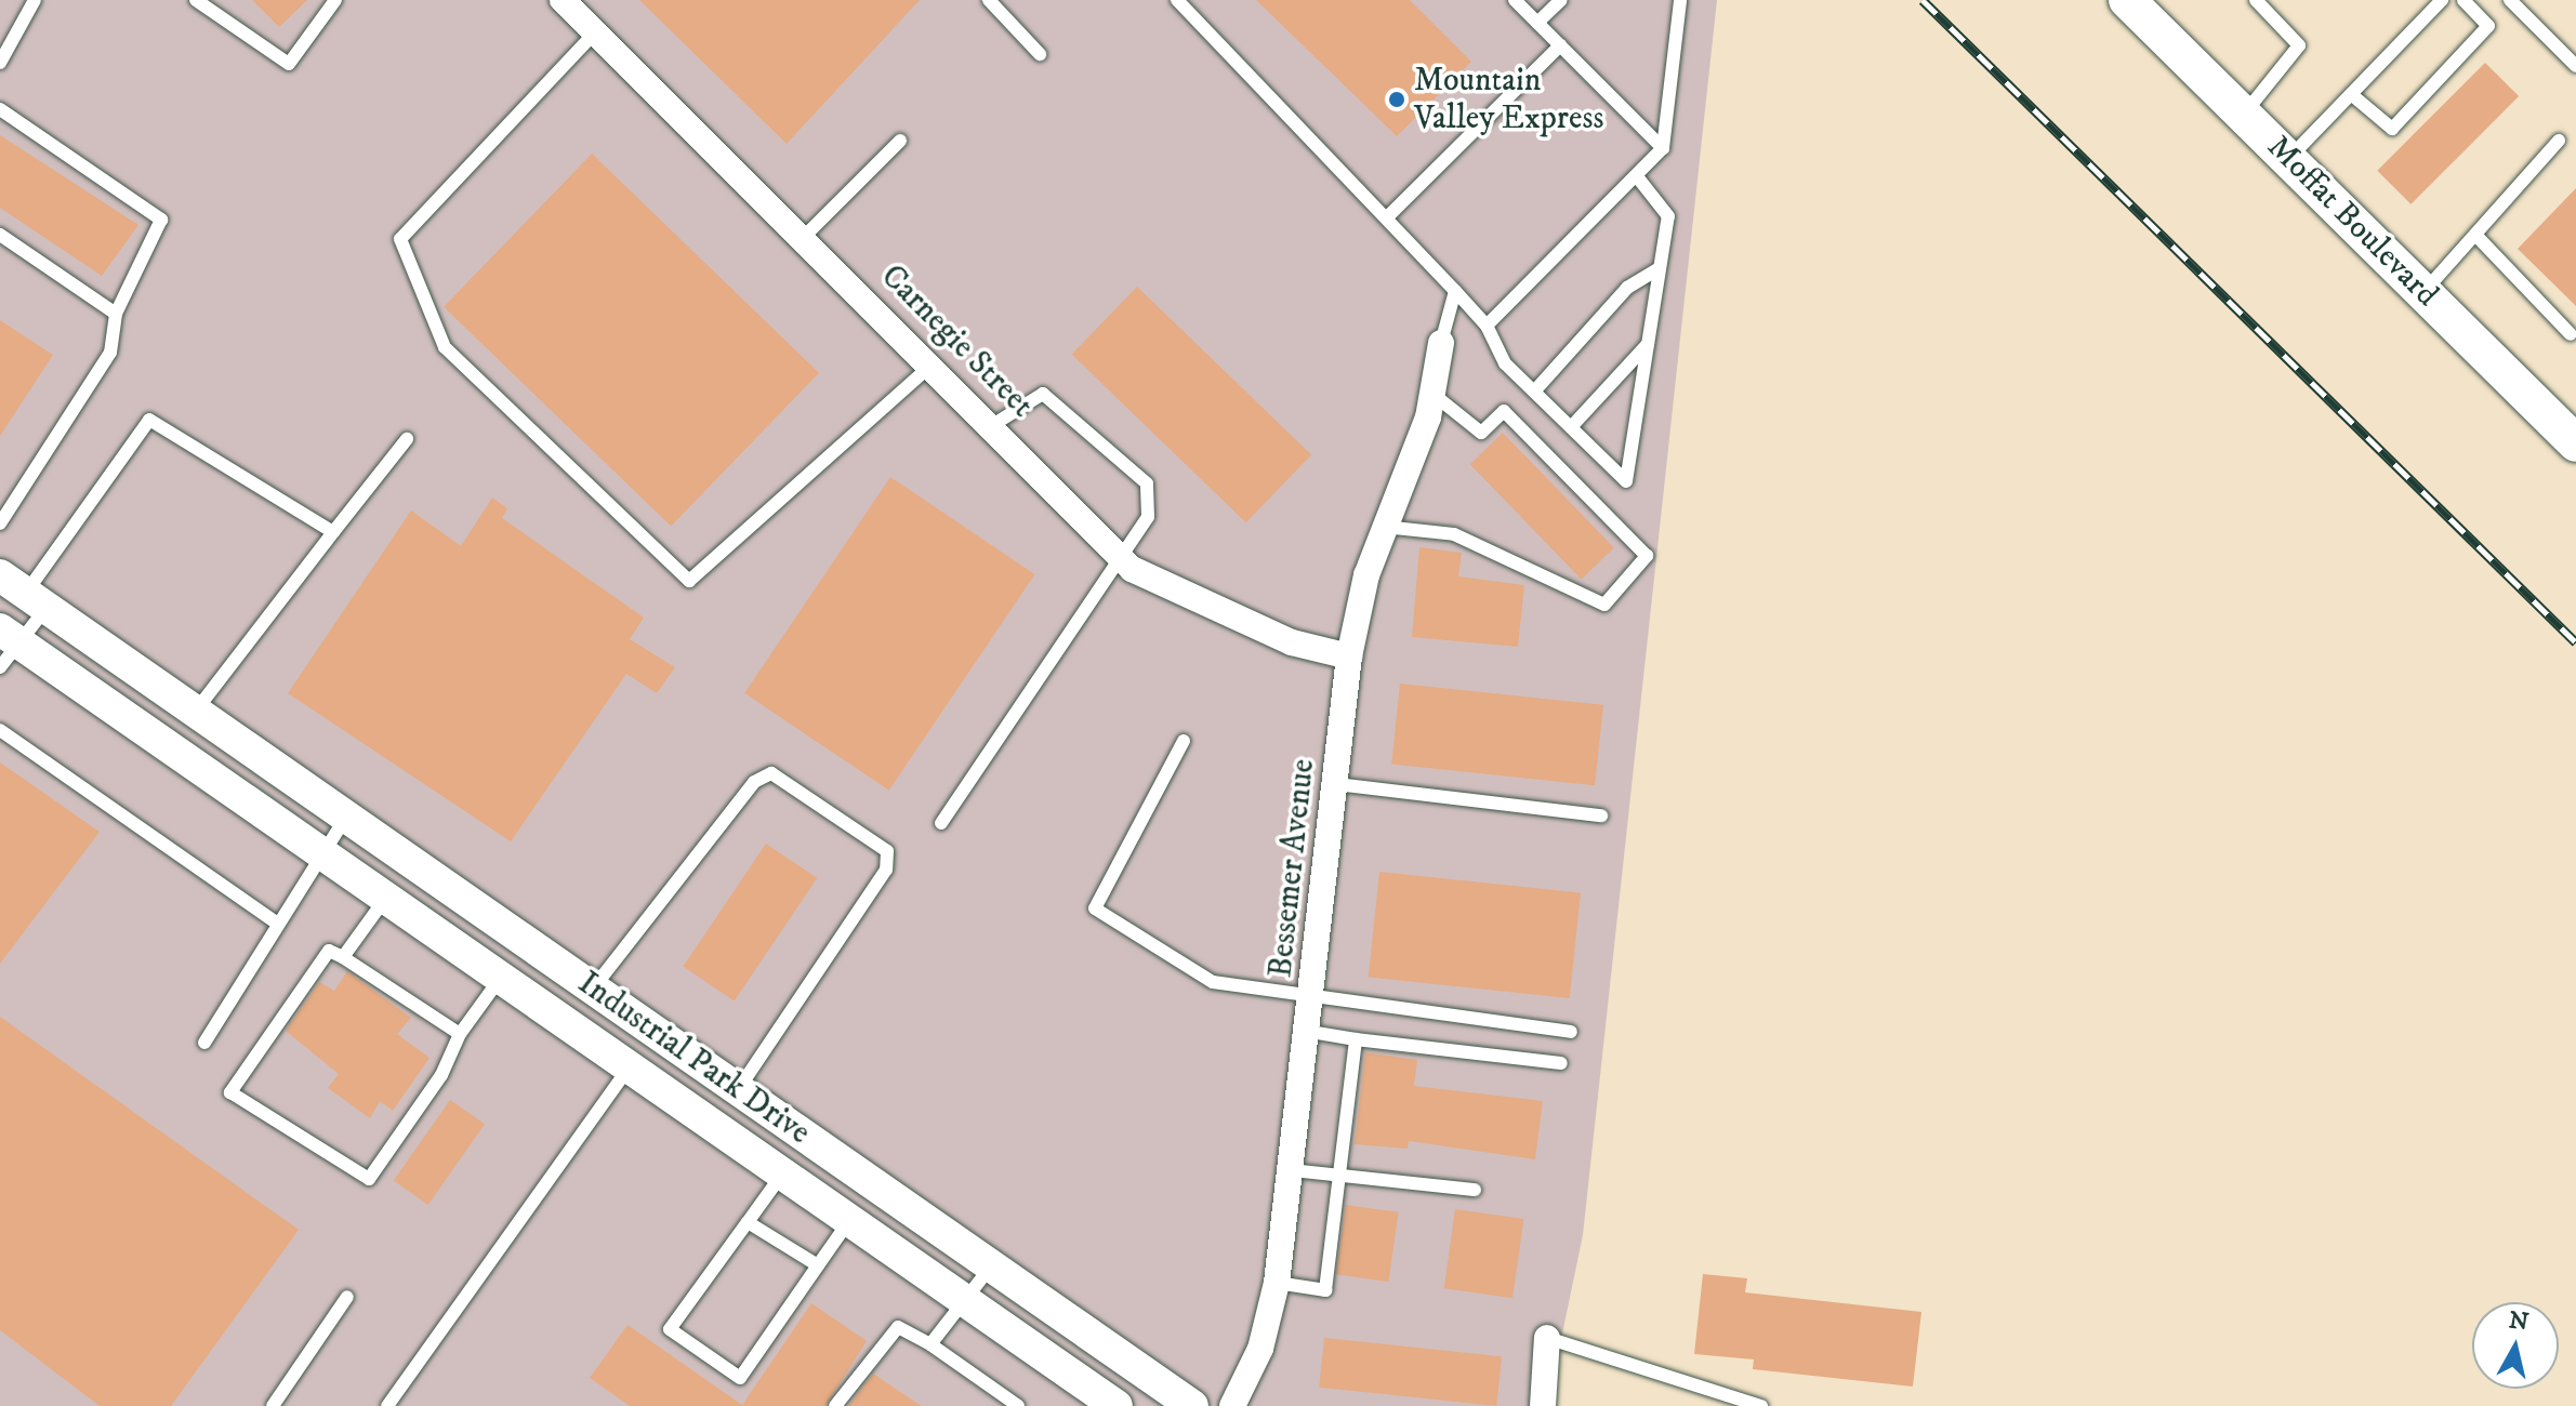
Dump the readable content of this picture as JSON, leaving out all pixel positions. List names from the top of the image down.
{
  "streets": {
    "main road": ["Moffat Boulevard"],
    "street": ["Carnegie Street", "Bessemer Avenue", "Industrial Park Drive"]
  },
  "crossings": [
    ["Carnegie Street", "Bessemer Avenue"]
  ],
  "places": ["Mountain Valley Express"],
  "north": "top"
}
